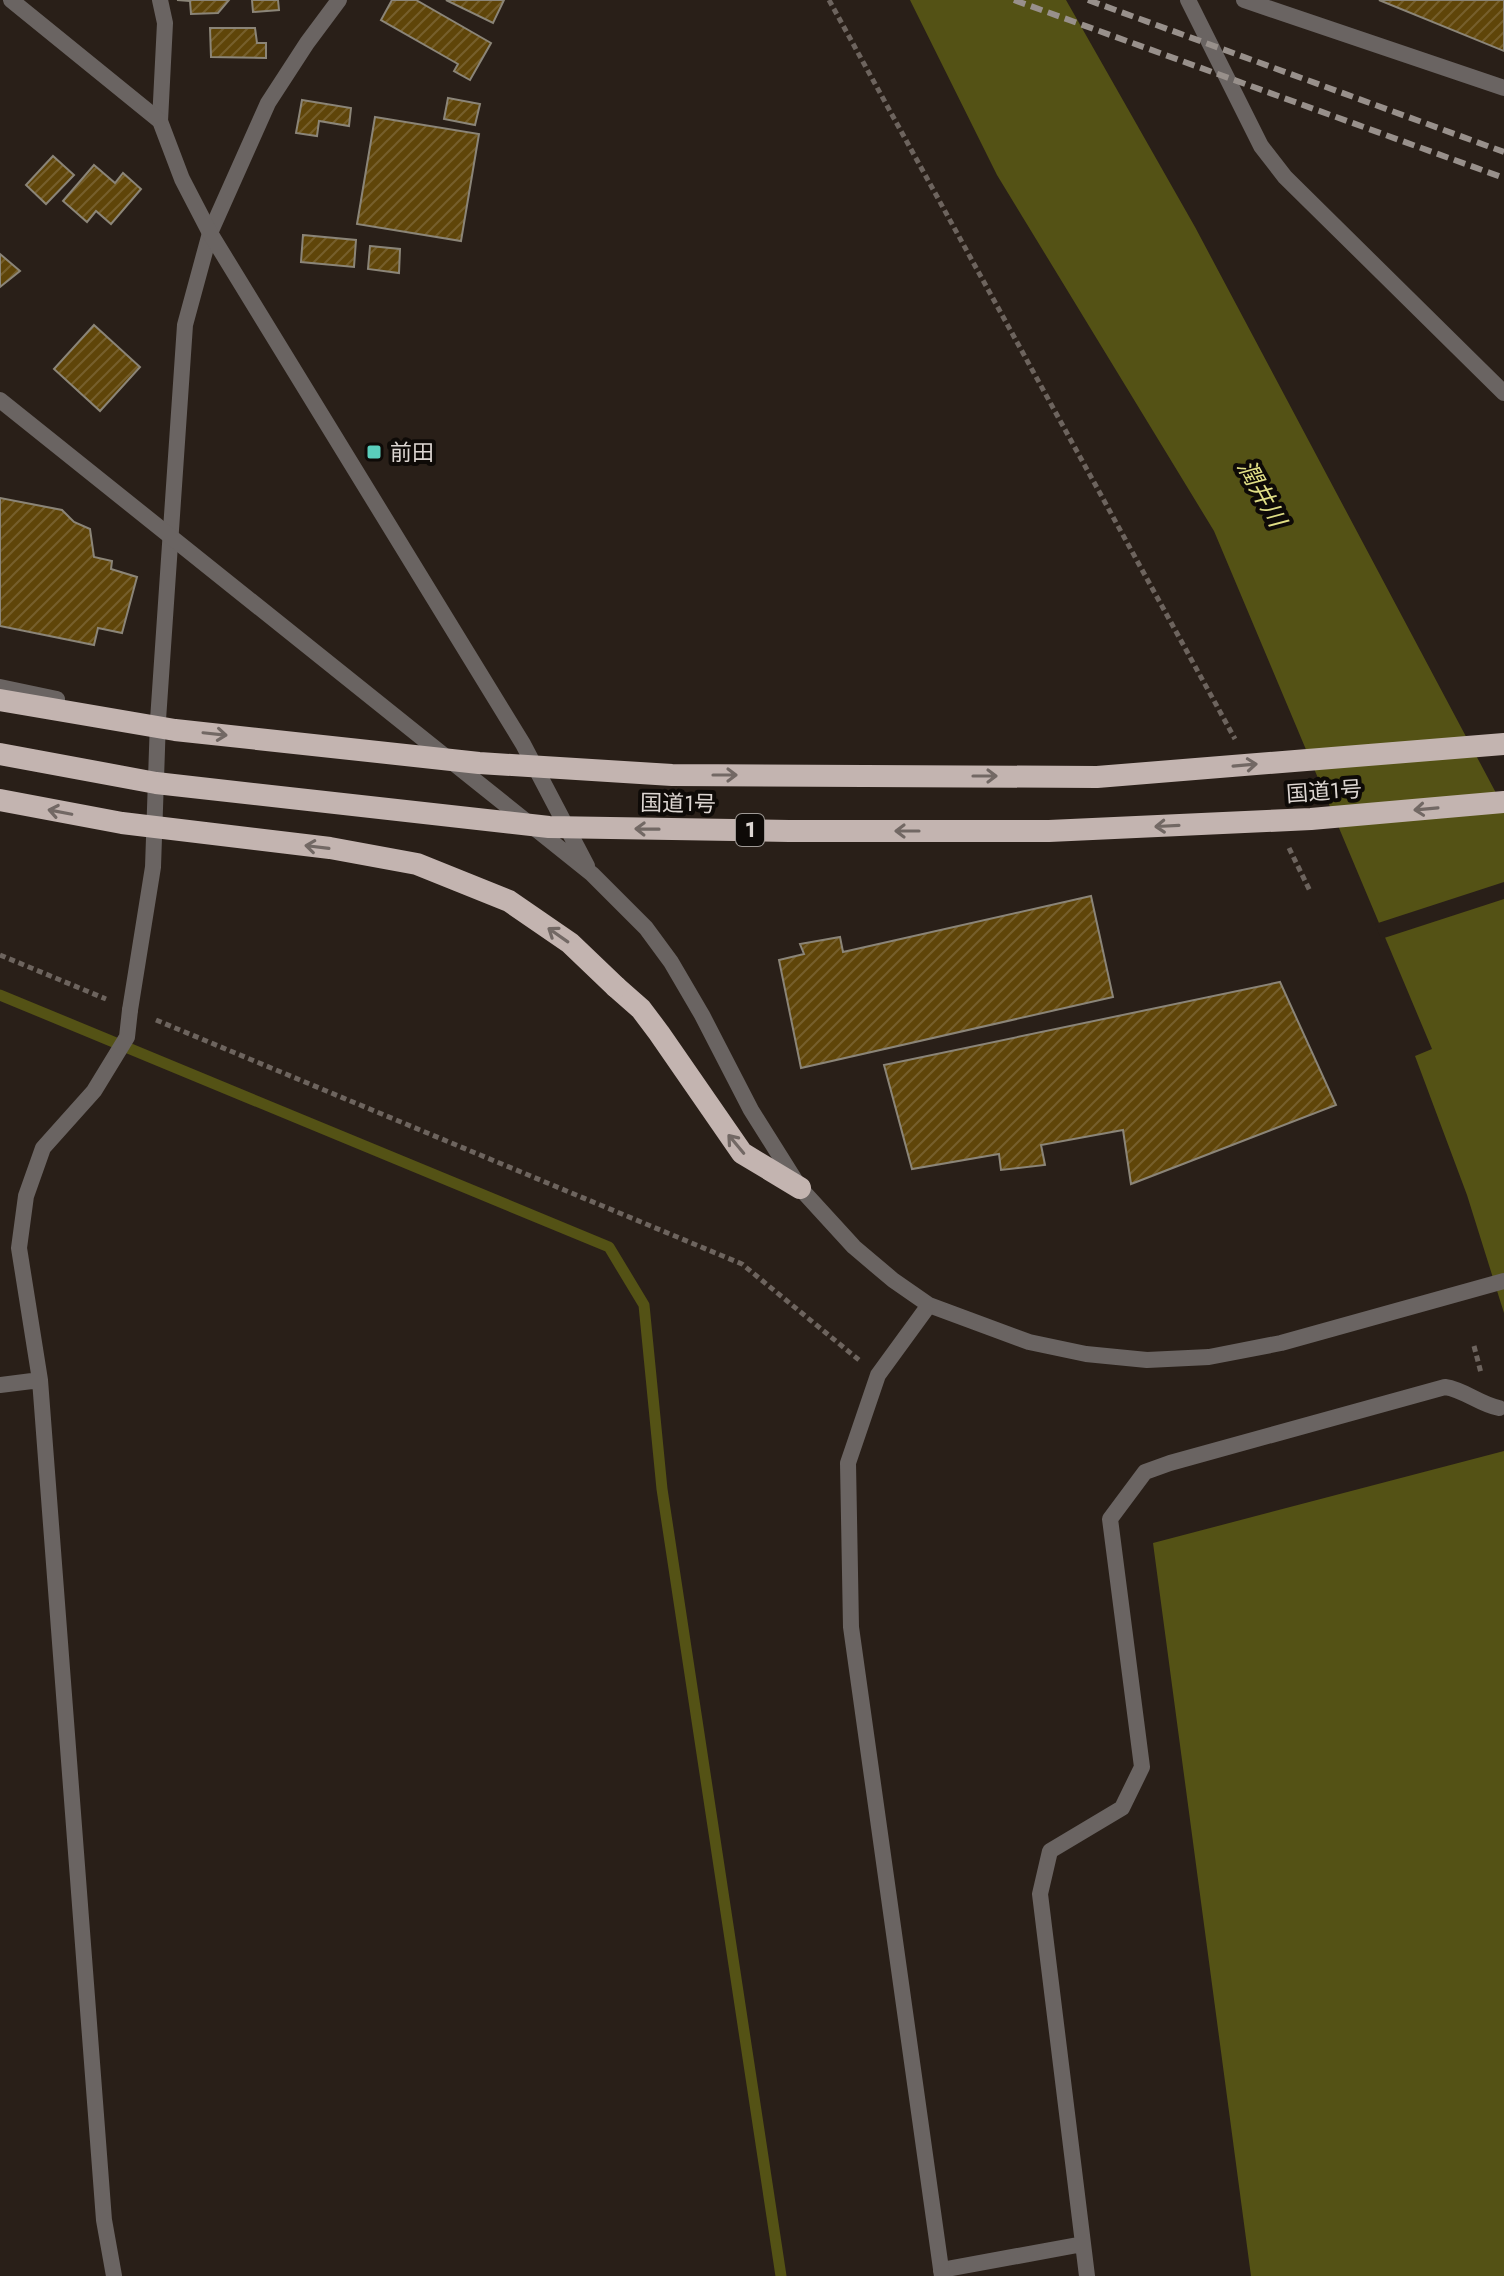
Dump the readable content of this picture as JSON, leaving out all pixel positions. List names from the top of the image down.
{
  "streets": {
    "highway": ["国道1号", "1"]
  },
  "water": ["潤井川"],
  "places": {
    "transit": ["前田"]
  }
}
